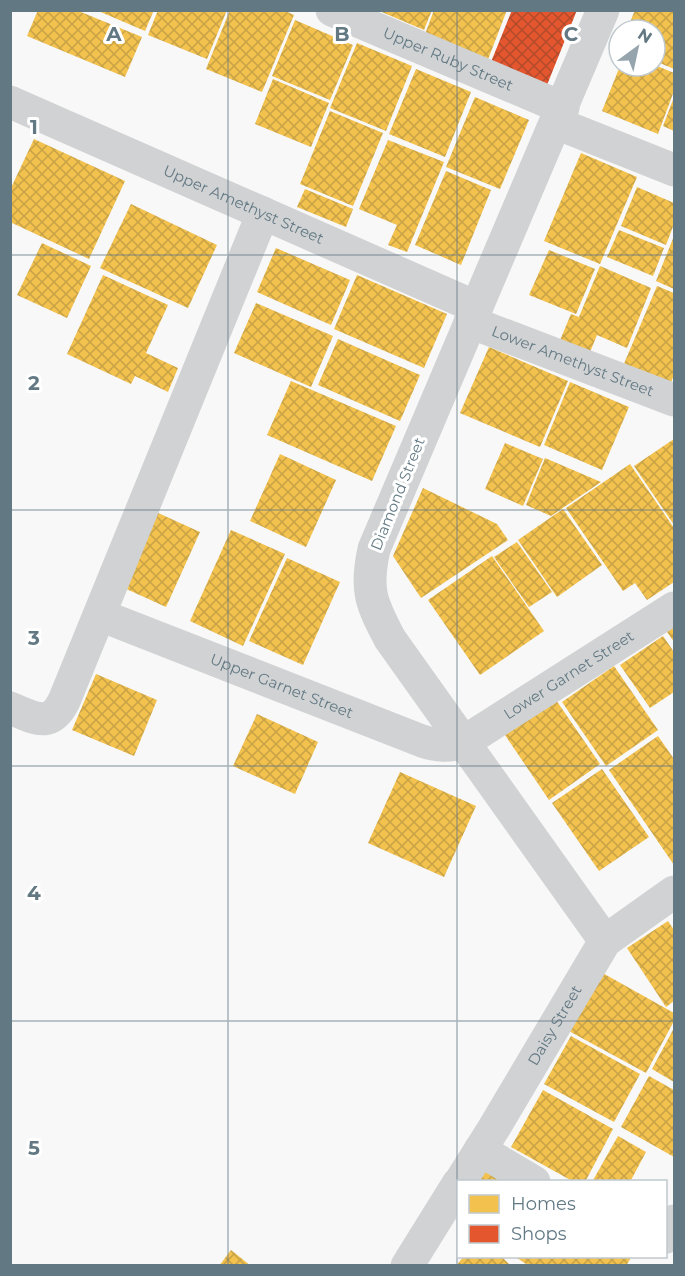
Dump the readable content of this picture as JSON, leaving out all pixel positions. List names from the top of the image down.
{
  "streets": {
    "street": [
      "Upper Ruby Street",
      "Upper Amethyst Street",
      "Lower Amethyst Street",
      "Diamond Street",
      "Lower Garnet Street",
      "Upper Garnet Street",
      "Daisy Street"
    ]
  },
  "crossings": [
    ["Upper Ruby Street", "Diamond Street"],
    ["Upper Amethyst Street", "Lower Amethyst Street"],
    ["Upper Amethyst Street", "Diamond Street"],
    ["Lower Amethyst Street", "Diamond Street"],
    ["Diamond Street", "Lower Garnet Street"],
    ["Diamond Street", "Upper Garnet Street"],
    ["Diamond Street", "Daisy Street"],
    ["Lower Garnet Street", "Upper Garnet Street"]
  ],
  "legend": ["Homes", "Shops"],
  "north": "top right",
  "grid": {
    "columns": ["A", "B", "C"],
    "rows": [
      "1",
      "2",
      "3",
      "4",
      "5"
    ]
  }
}
